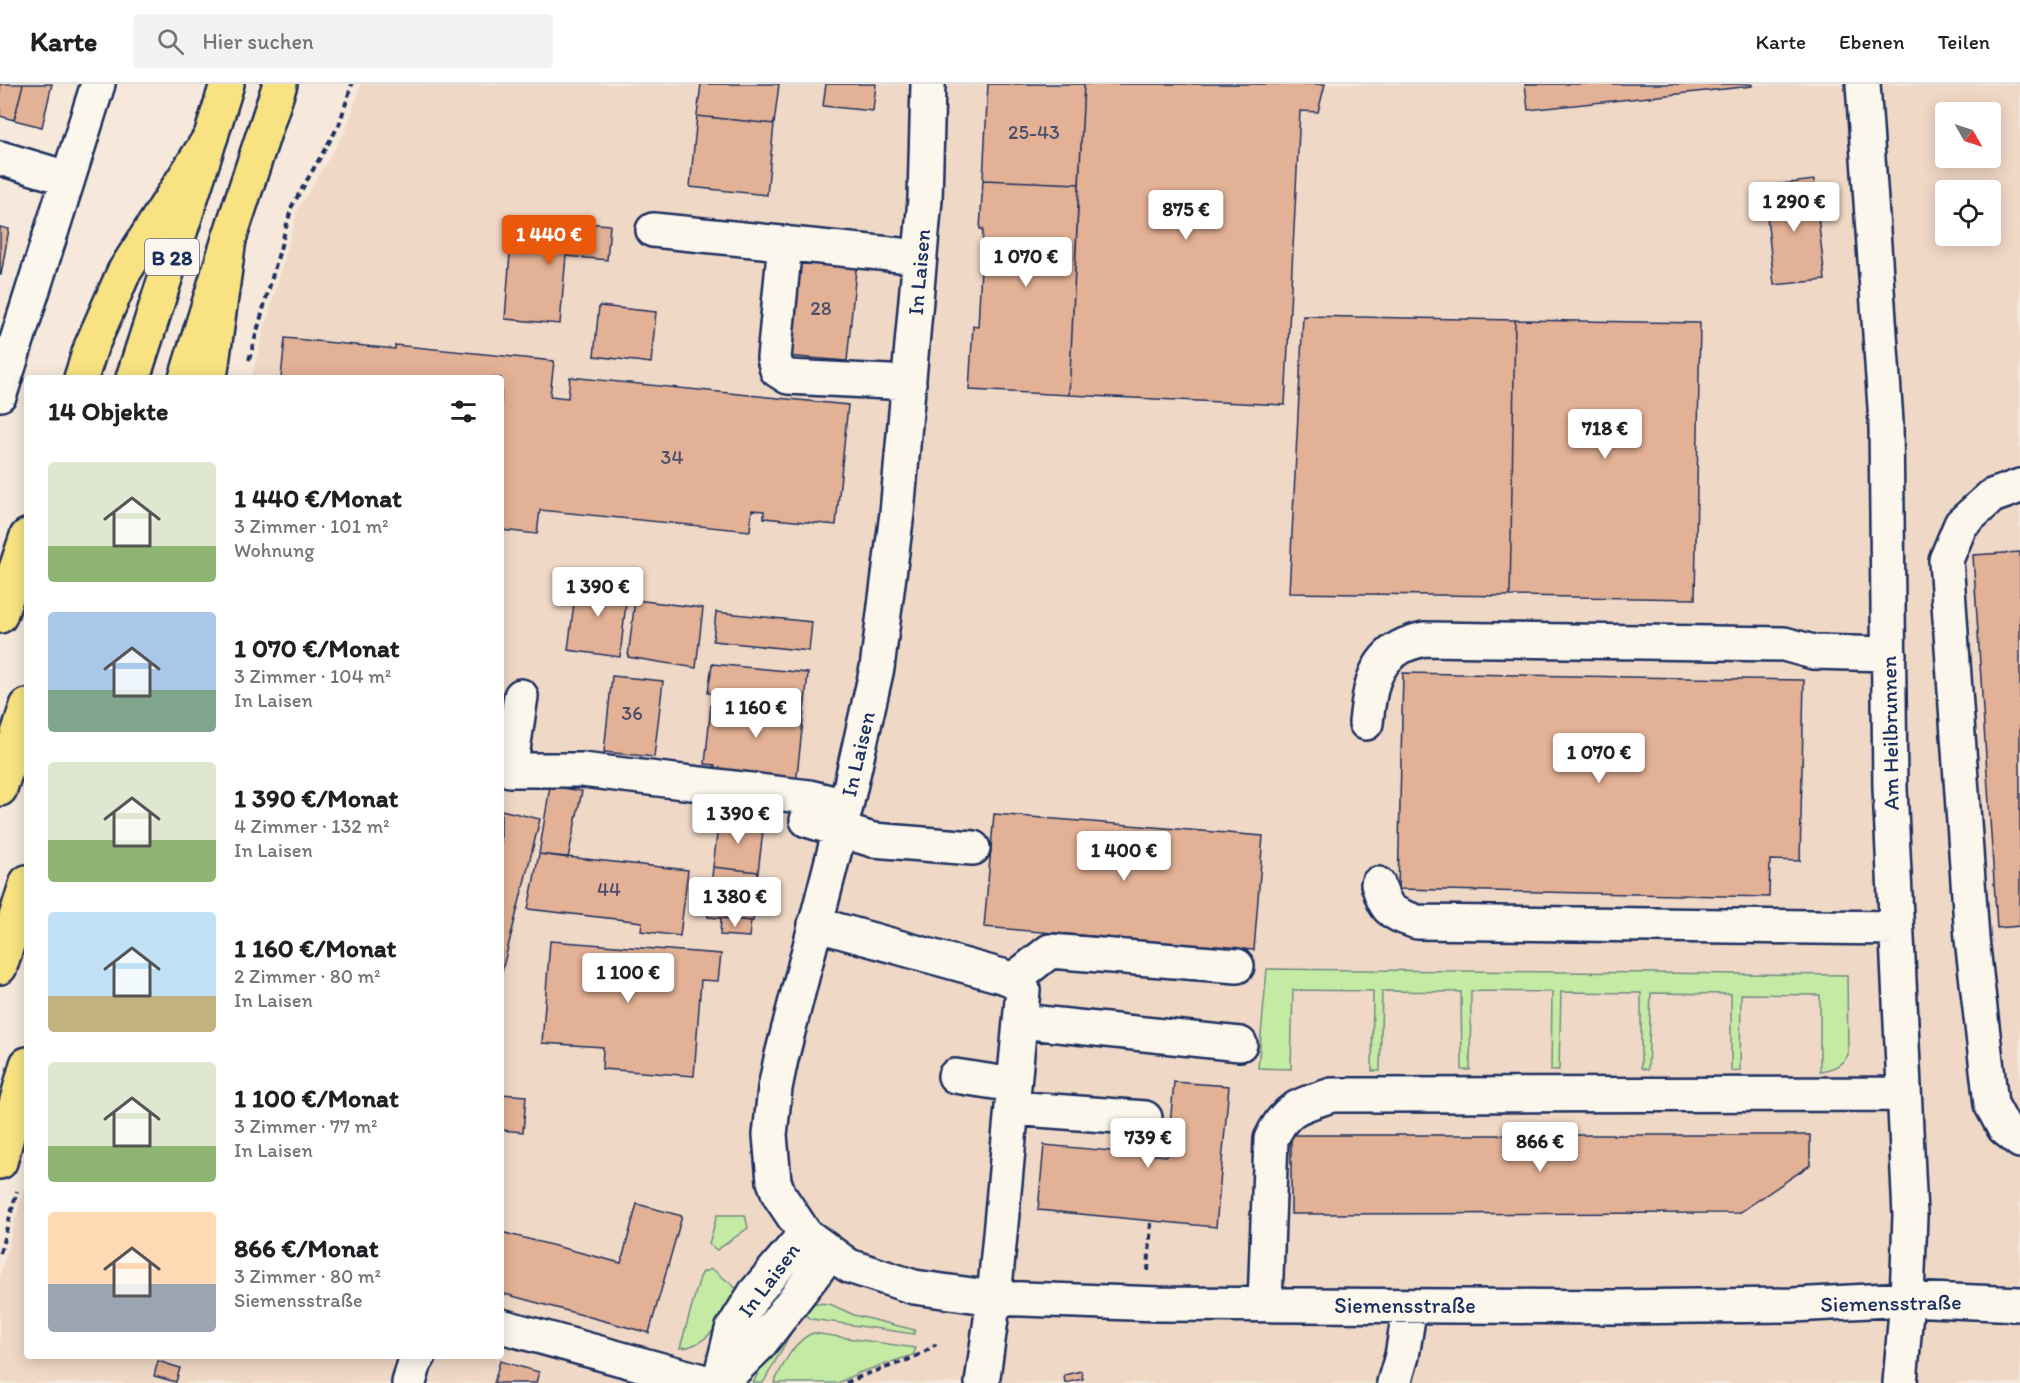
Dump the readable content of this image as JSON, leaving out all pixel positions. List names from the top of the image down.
{
  "streets": {
    "main road": ["B 28"],
    "street": ["In Laisen", "Am Heilbrunnen", "Siemensstraße"]
  },
  "crossings": [
    ["In Laisen", "Siemensstraße"],
    ["Am Heilbrunnen", "Siemensstraße"]
  ],
  "house_numbers": [
    "25-43",
    "28",
    "34",
    "36",
    "44"
  ],
  "north": "bottom right",
  "page": {
    "header": "Karte",
    "search": "Hier suchen",
    "nav": ["Karte", "Ebenen", "Teilen"],
    "price": [
      "1 290 €",
      "875 €",
      "1 440 €",
      "1 070 €",
      "718 €",
      "1 390 €",
      "1 160 €",
      "1 070 €",
      "1 390 €",
      "1 400 €",
      "1 380 €",
      "1 100 €",
      "739 €",
      "866 €"
    ],
    "heading": "14 Objekte",
    "list": [
      {
        "name": "1 440 €/Monat",
        "note": "3 Zimmer · 101 m² · Wohnung"
      },
      {
        "name": "1 070 €/Monat",
        "note": "3 Zimmer · 104 m² · In Laisen"
      },
      {
        "name": "1 390 €/Monat",
        "note": "4 Zimmer · 132 m² · In Laisen"
      },
      {
        "name": "1 160 €/Monat",
        "note": "2 Zimmer · 80 m² · In Laisen"
      },
      {
        "name": "1 100 €/Monat",
        "note": "3 Zimmer · 77 m² · In Laisen"
      },
      {
        "name": "866 €/Monat",
        "note": "3 Zimmer · 80 m² · Siemensstraße"
      }
    ]
  }
}
